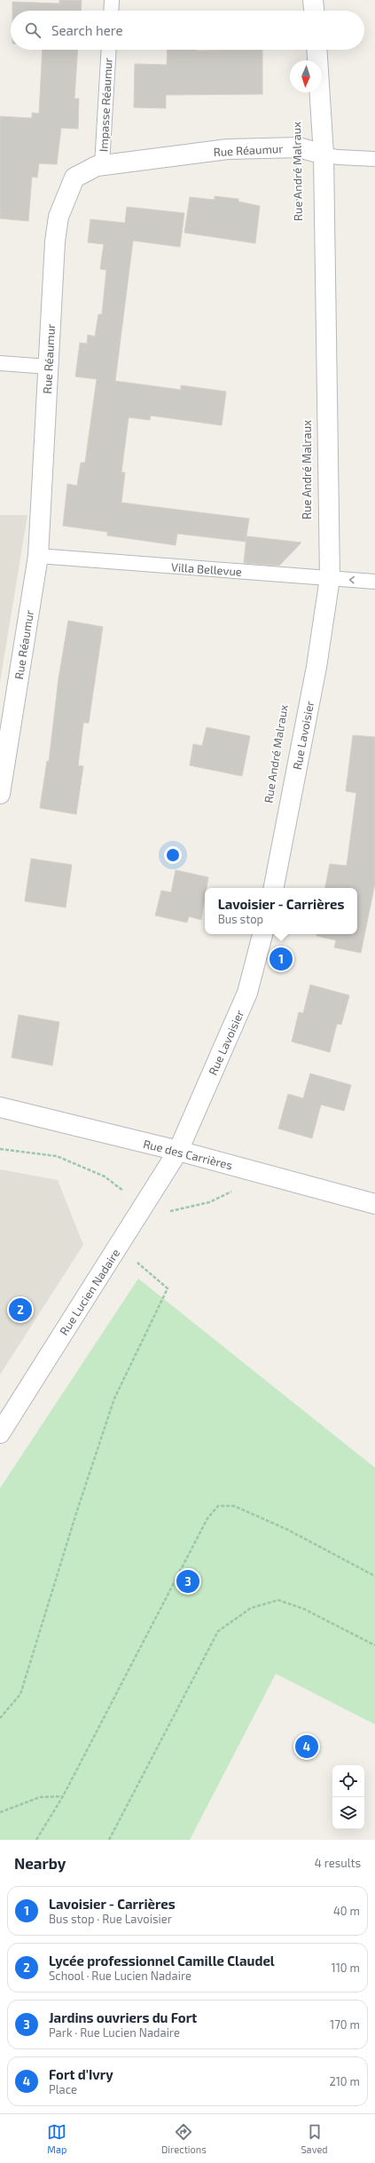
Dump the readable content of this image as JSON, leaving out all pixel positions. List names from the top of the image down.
{
  "streets": {
    "street": [
      "Rue Réaumur",
      "Rue André Malraux",
      "Rue Lavoisier",
      "Rue des Carrières",
      "Rue Lucien Nadaire"
    ],
    "lane": ["Impasse Réaumur", "Villa Bellevue"]
  },
  "crossings": [
    ["Impasse Réaumur", "Rue Réaumur"],
    ["Rue Réaumur", "Rue André Malraux"],
    ["Rue Réaumur", "Villa Bellevue"],
    ["Rue André Malraux", "Villa Bellevue"],
    ["Rue André Malraux", "Rue Lavoisier"],
    ["Villa Bellevue", "Rue Lavoisier"],
    ["Rue Lavoisier", "Rue des Carrières"],
    ["Rue Lavoisier", "Rue Lucien Nadaire"],
    ["Rue des Carrières", "Rue Lucien Nadaire"]
  ],
  "north": "bottom",
  "page": {
    "search": "Search here",
    "popup": ["Lavoisier - Carrières", "Bus stop"],
    "pins": [
      "1",
      "2",
      "3",
      "4"
    ],
    "heading": ["Nearby", "4 results"],
    "list": [
      {
        "mark": "1",
        "name": "Lavoisier - Carrières",
        "note": "Bus stop · Rue Lavoisier",
        "value": "40 m"
      },
      {
        "mark": "2",
        "name": "Lycée professionnel Camille Claudel",
        "note": "School · Rue Lucien Nadaire",
        "value": "110 m"
      },
      {
        "mark": "3",
        "name": "Jardins ouvriers du Fort",
        "note": "Park · Rue Lucien Nadaire",
        "value": "170 m"
      },
      {
        "mark": "4",
        "name": "Fort d'Ivry",
        "note": "Place",
        "value": "210 m"
      }
    ],
    "nav": ["Map", "Directions", "Saved"]
  }
}
